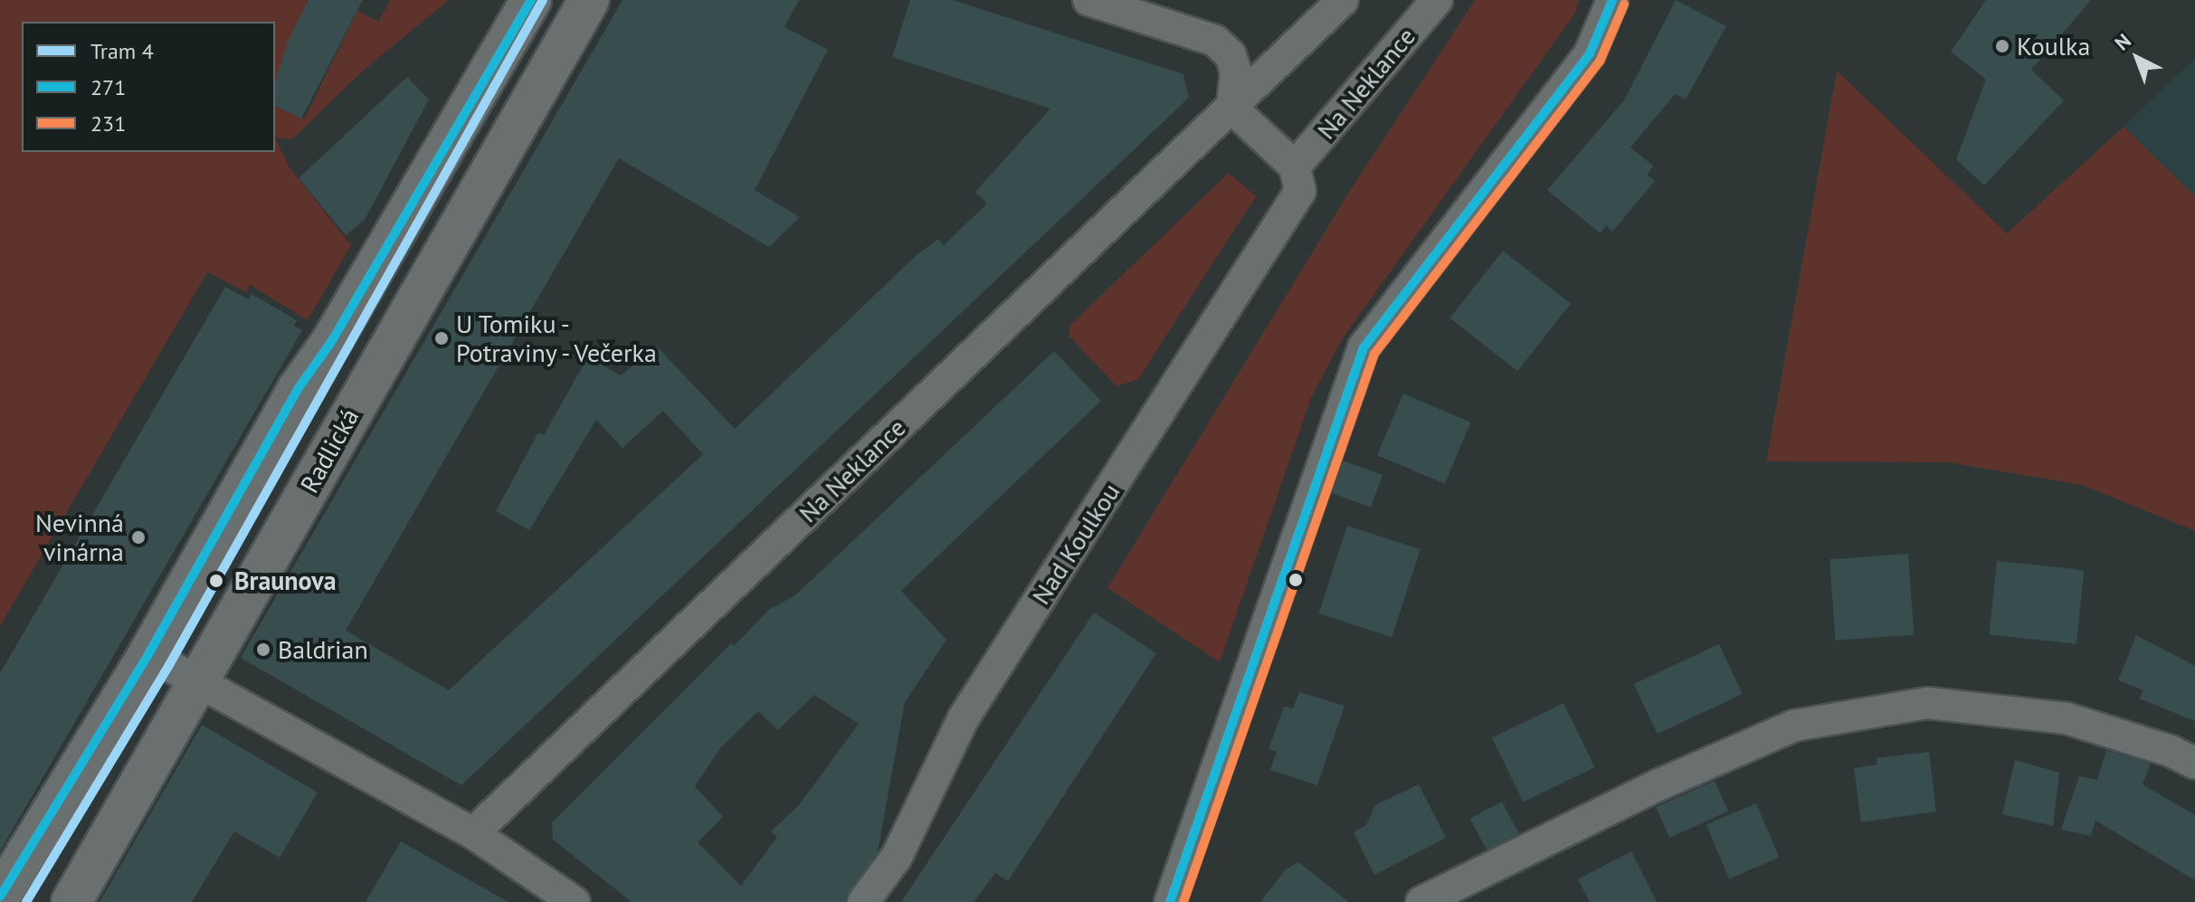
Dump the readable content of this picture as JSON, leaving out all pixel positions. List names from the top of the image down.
{
  "streets": {
    "main road": ["Radlická"],
    "street": ["Na Neklance", "Nad Koulkou"]
  },
  "crossings": [
    ["Na Neklance", "Nad Koulkou"]
  ],
  "places": [
    "Koulka",
    "U Tomiku - Potraviny - Večerka",
    "Nevinná vinárna",
    "Braunova",
    "Baldrian"
  ],
  "lines": ["tram line 4", "transit line 271", "transit line 231"],
  "legend": ["Tram 4", "271", "231"],
  "north": "top left"
}
